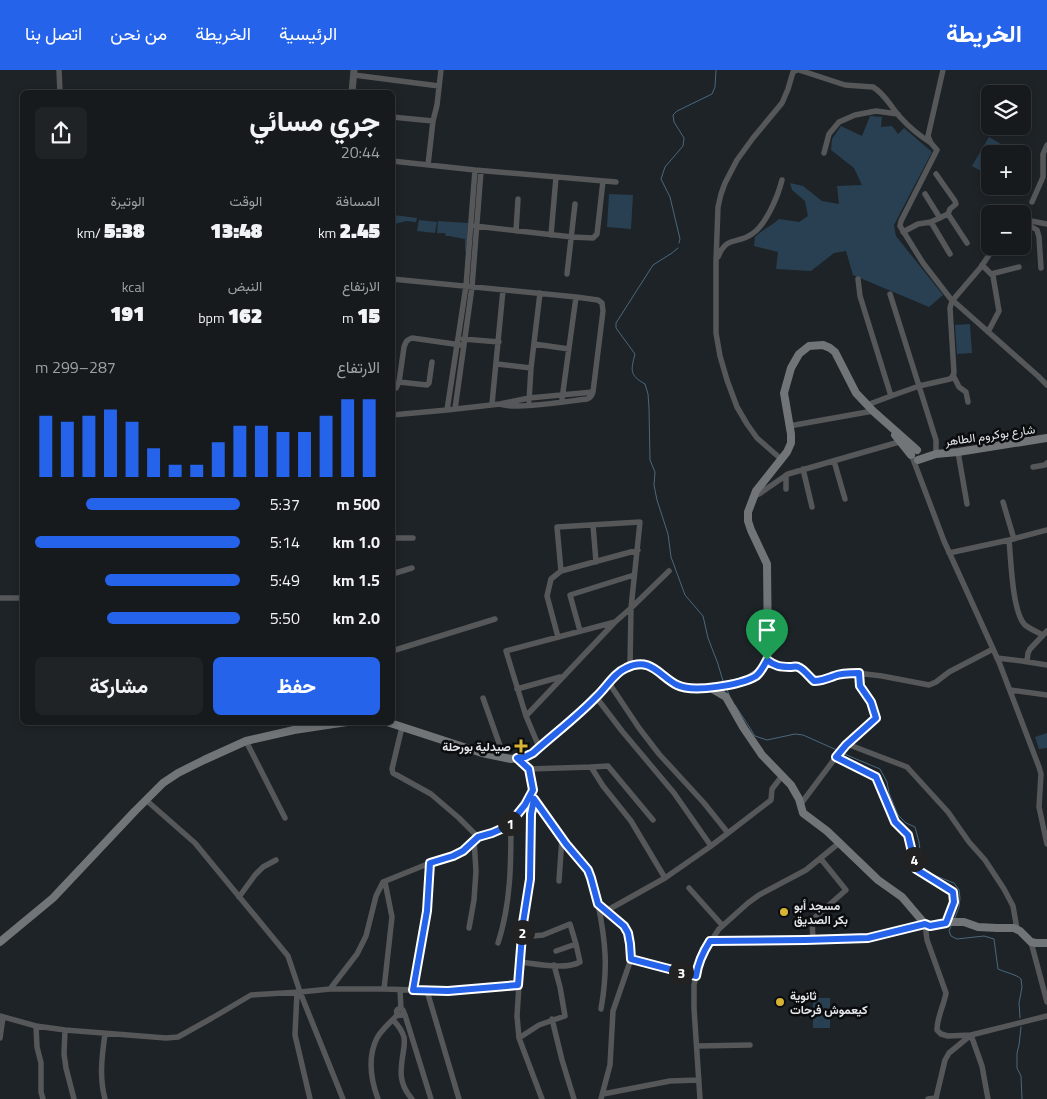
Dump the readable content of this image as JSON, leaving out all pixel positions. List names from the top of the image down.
{
  "streets": {
    "main road": ["شارع بوكروم الطاهر"]
  },
  "places": {
    "health": ["صيدلية بورحلة"],
    "other": ["مسجد أبو بكر الصديق", "ثانوية كيعموش فرحات"]
  },
  "page": {
    "header": "الخريطة",
    "nav": [
      "الرئيسية",
      "الخريطة",
      "من نحن",
      "اتصل بنا"
    ],
    "map_buttons": ["+", "−"],
    "heading": ["جري مسائي", "20:44"],
    "stats": [
      ["المسافة", "2.45 km"],
      ["الوقت", "13:48"],
      ["الوتيرة", "5:38 /km"],
      ["الارتفاع", "15 m"],
      ["النبض", "162 bpm"],
      ["kcal", "191"]
    ],
    "chart": ["الارتفاع", "287–299 m"],
    "list": [
      {
        "name": "500 m",
        "note": "5:37"
      },
      {
        "name": "1.0 km",
        "note": "5:14"
      },
      {
        "name": "1.5 km",
        "note": "5:49"
      },
      {
        "name": "2.0 km",
        "note": "5:50"
      }
    ],
    "buttons": ["حفظ", "مشاركة"],
    "pins": [
      "1",
      "4",
      "2",
      "3"
    ]
  }
}
